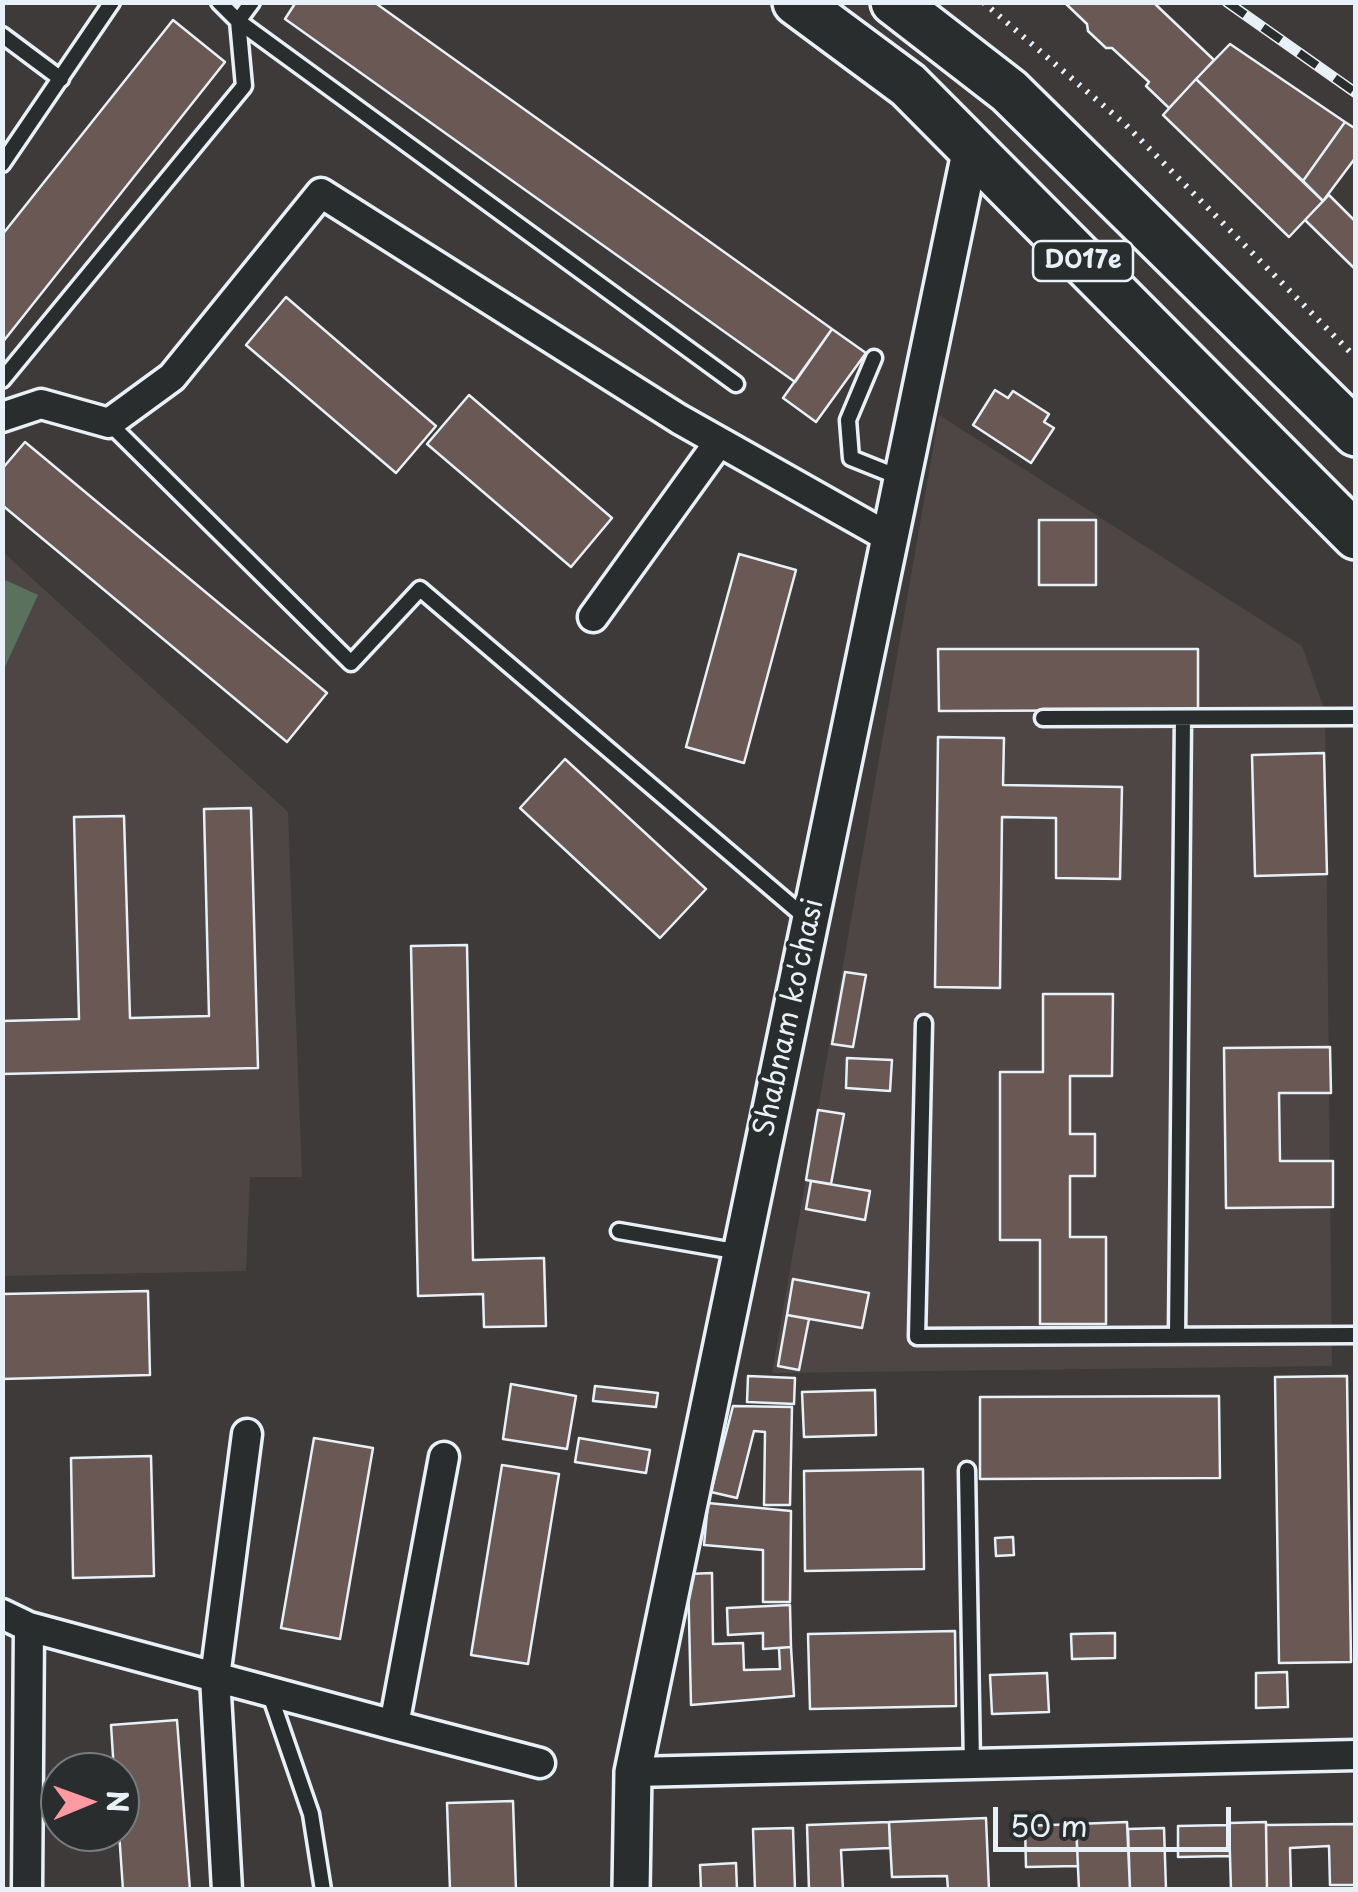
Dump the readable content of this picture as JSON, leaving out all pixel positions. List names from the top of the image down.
{
  "streets": {
    "main road": ["D017e"],
    "street": ["Shabnam ko'chasi"]
  },
  "crossings": [
    ["D017e", "Shabnam ko'chasi"]
  ],
  "scale_bar": "50 m",
  "north": "right"
}
